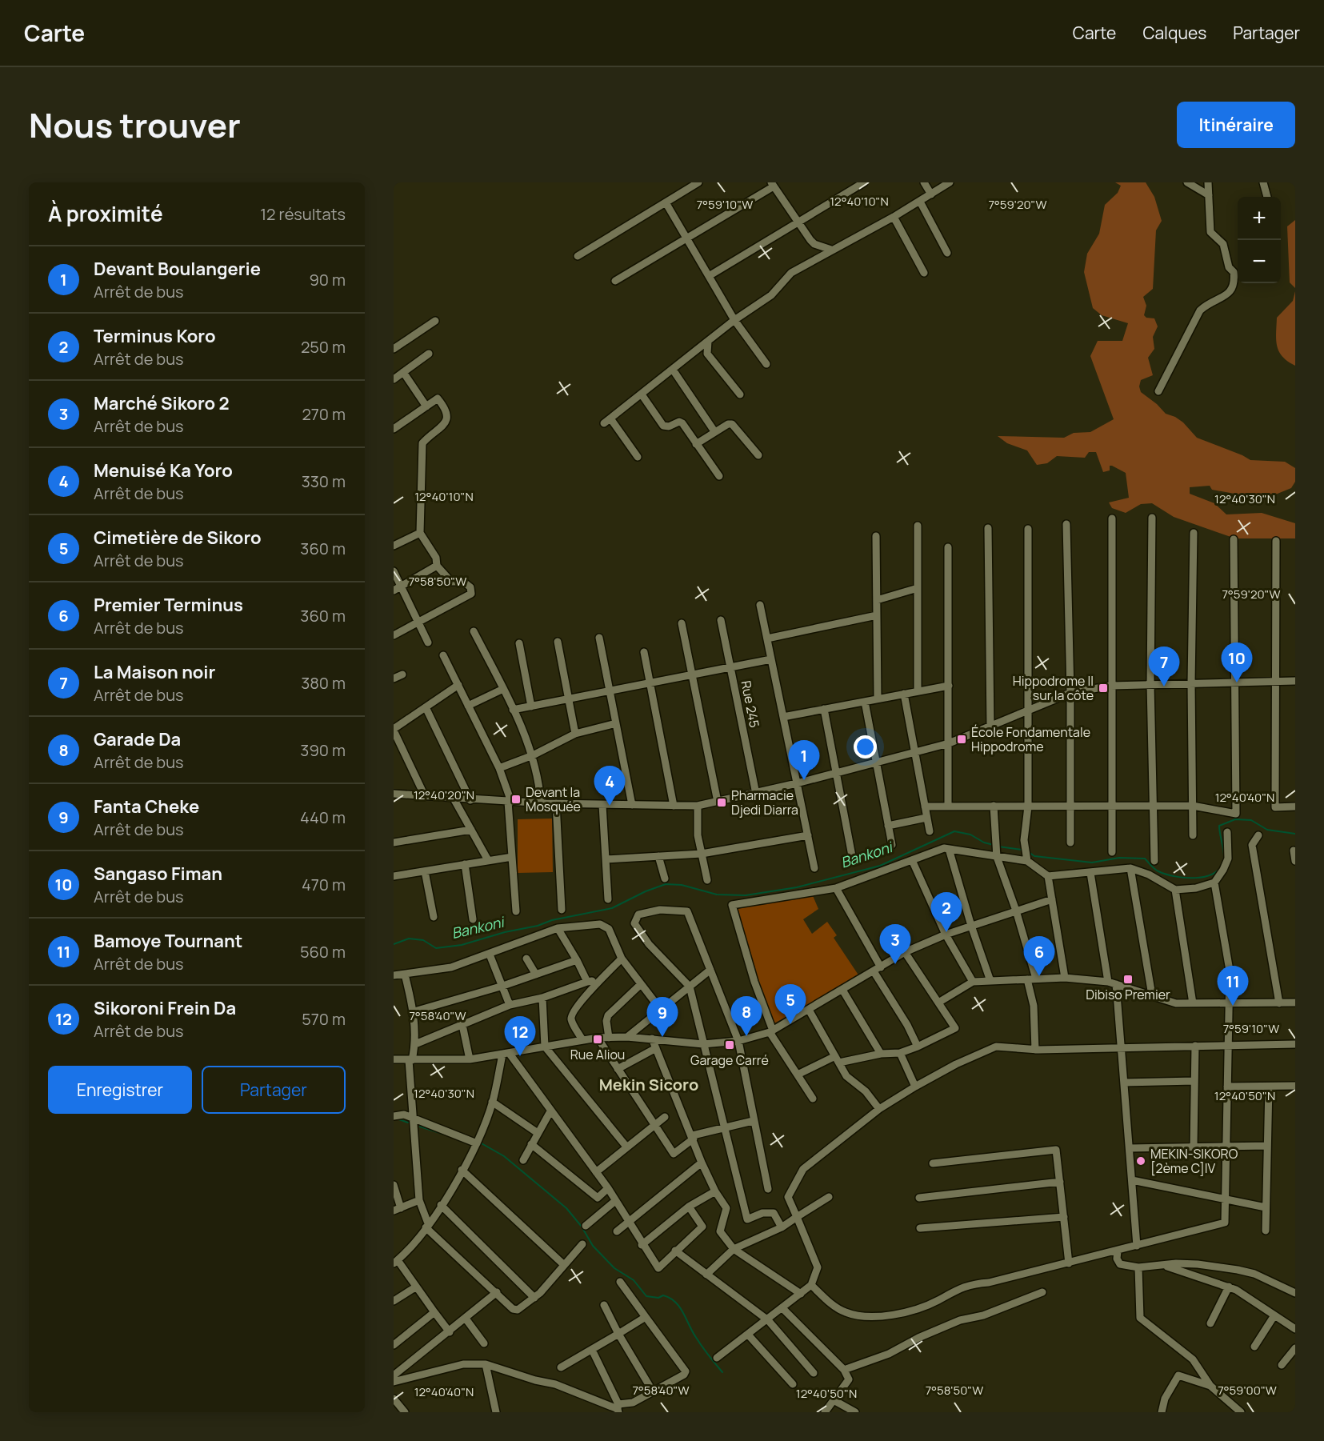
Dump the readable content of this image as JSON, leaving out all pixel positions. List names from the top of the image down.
{
  "streets": {
    "street": ["Rue 245"]
  },
  "districts": ["Mekin Sicoro"],
  "water": ["Bankoni"],
  "places": {
    "transit": [
      "Hippodrome II sur la côte",
      "École Fondamentale Hippodrome",
      "Devant la Mosquée",
      "Pharmacie Djedi Diarra",
      "Dibiso Premier",
      "Rue Aliou",
      "Garage Carré"
    ],
    "other": ["MEKIN-SIKORO [2ème C]IV"]
  },
  "page": {
    "header": "Carte",
    "nav": ["Carte", "Calques", "Partager"],
    "title": "Nous trouver",
    "buttons": [
      "Itinéraire",
      ["Enregistrer", "Partager"]
    ],
    "heading": ["À proximité", "12 résultats"],
    "map_buttons": ["+", "−"],
    "list": [
      {
        "mark": "1",
        "name": "Devant Boulangerie",
        "note": "Arrêt de bus",
        "value": "90 m"
      },
      {
        "mark": "2",
        "name": "Terminus Koro",
        "note": "Arrêt de bus",
        "value": "250 m"
      },
      {
        "mark": "3",
        "name": "Marché Sikoro 2",
        "note": "Arrêt de bus",
        "value": "270 m"
      },
      {
        "mark": "4",
        "name": "Menuisé Ka Yoro",
        "note": "Arrêt de bus",
        "value": "330 m"
      },
      {
        "mark": "5",
        "name": "Cimetière de Sikoro",
        "note": "Arrêt de bus",
        "value": "360 m"
      },
      {
        "mark": "6",
        "name": "Premier Terminus",
        "note": "Arrêt de bus",
        "value": "360 m"
      },
      {
        "mark": "7",
        "name": "La Maison noir",
        "note": "Arrêt de bus",
        "value": "380 m"
      },
      {
        "mark": "8",
        "name": "Garade Da",
        "note": "Arrêt de bus",
        "value": "390 m"
      },
      {
        "mark": "9",
        "name": "Fanta Cheke",
        "note": "Arrêt de bus",
        "value": "440 m"
      },
      {
        "mark": "10",
        "name": "Sangaso Fiman",
        "note": "Arrêt de bus",
        "value": "470 m"
      },
      {
        "mark": "11",
        "name": "Bamoye Tournant",
        "note": "Arrêt de bus",
        "value": "560 m"
      },
      {
        "mark": "12",
        "name": "Sikoroni Frein Da",
        "note": "Arrêt de bus",
        "value": "570 m"
      }
    ],
    "pins": [
      "10",
      "7",
      "1",
      "4",
      "2",
      "3",
      "6",
      "11",
      "5",
      "8",
      "9",
      "12"
    ]
  },
  "coordinates": [
    "12°40'10\"N",
    "7°59'10\"W",
    "7°59'20\"W",
    "12°40'30\"N",
    "7°58'50\"W",
    "12°40'20\"N",
    "12°40'40\"N",
    "7°58'40\"W",
    "12°40'50\"N",
    "7°59'00\"W"
  ]
}
